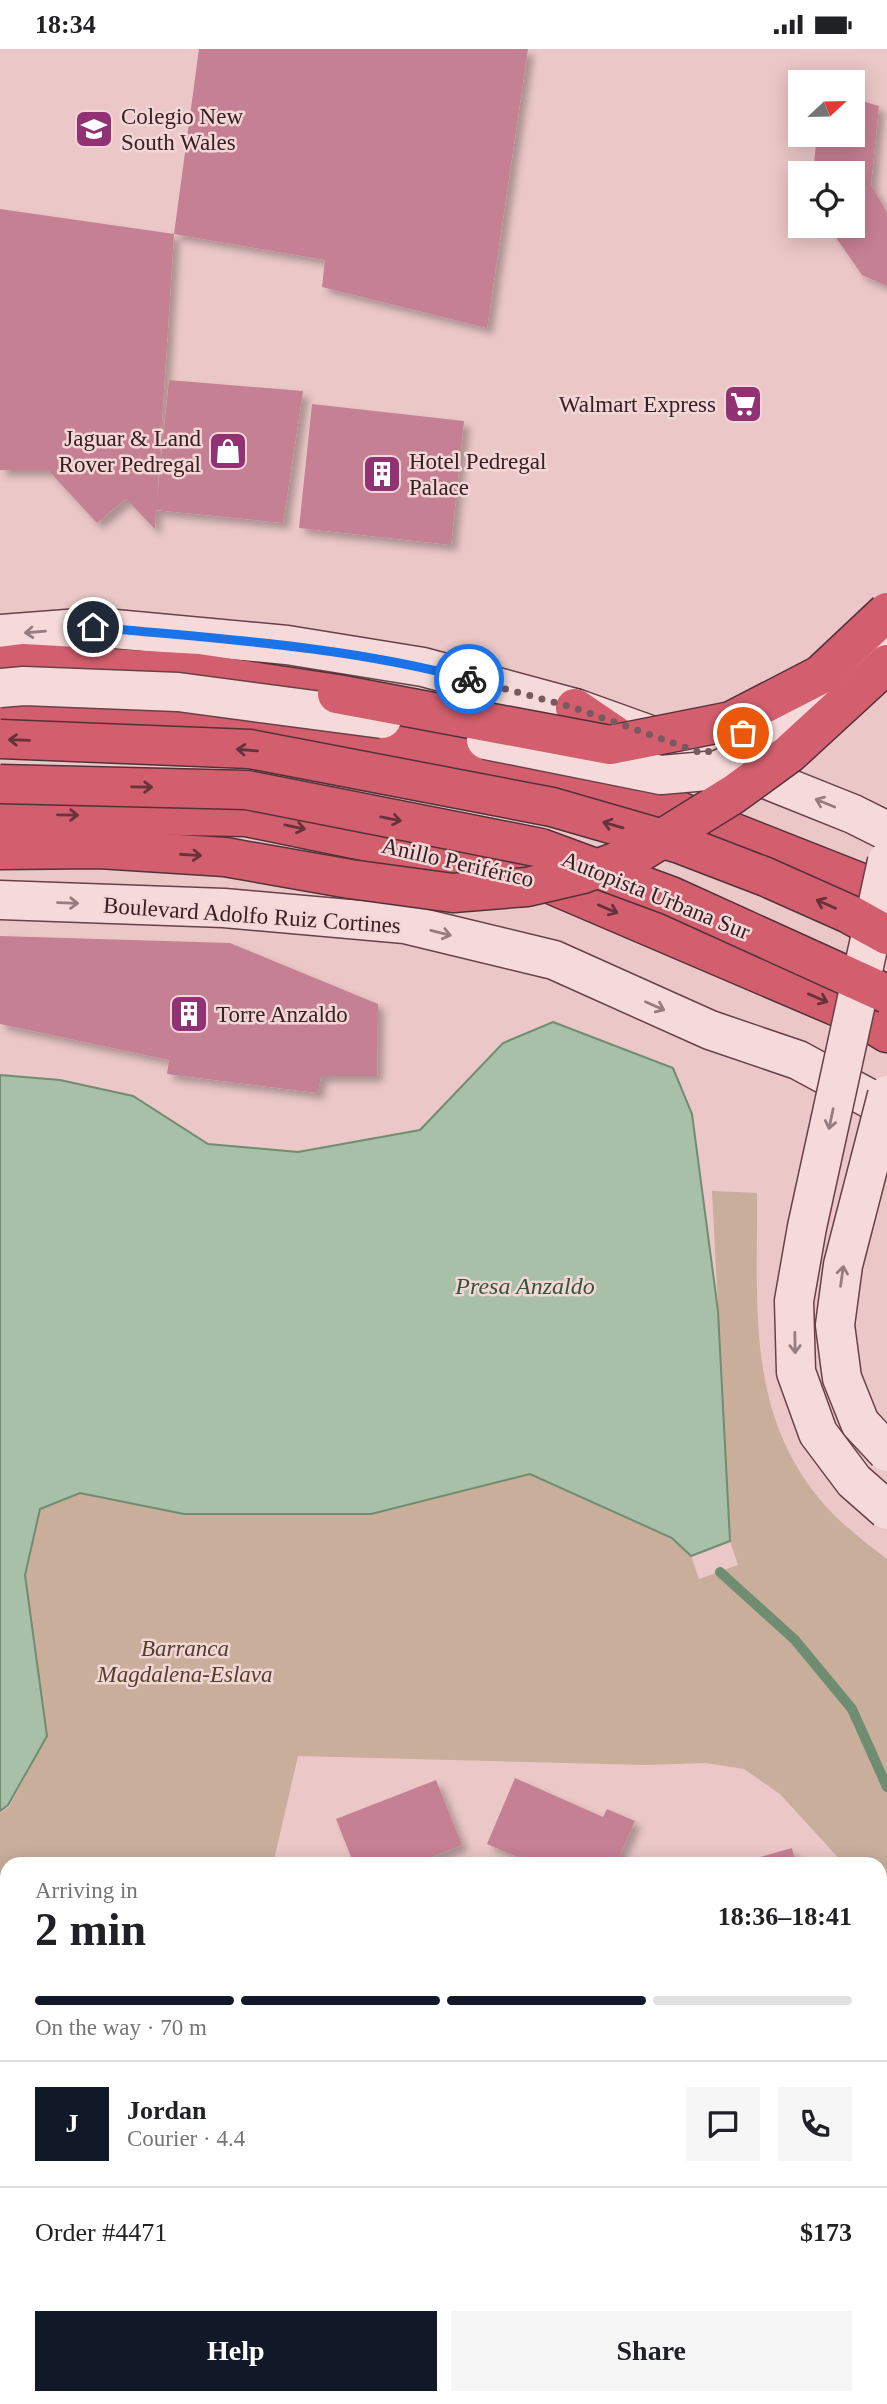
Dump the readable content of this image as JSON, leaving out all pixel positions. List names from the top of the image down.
{
  "streets": {
    "highway": ["Anillo Periférico", "Autopista Urbana Sur"],
    "main road": ["Boulevard Adolfo Ruiz Cortines"]
  },
  "water": ["Presa Anzaldo"],
  "parks": ["Barranca Magdalena-Eslava"],
  "places": {
    "school or university": ["Colegio New South Wales"],
    "supermarket": ["Walmart Express"],
    "shop": ["Jaguar & Land Rover Pedregal"],
    "building": ["Hotel Pedregal Palace", "Torre Anzaldo"]
  },
  "north": "right",
  "page": {
    "status": "18:34",
    "heading": ["2 min", "Arriving in", "18:36–18:41"],
    "panel": [
      "Jordan",
      "Courier · 4.4",
      "Order #4471",
      "$173"
    ],
    "bar": "On the way · 70 m",
    "round": "J",
    "buttons": ["Help", "Share"]
  }
}
